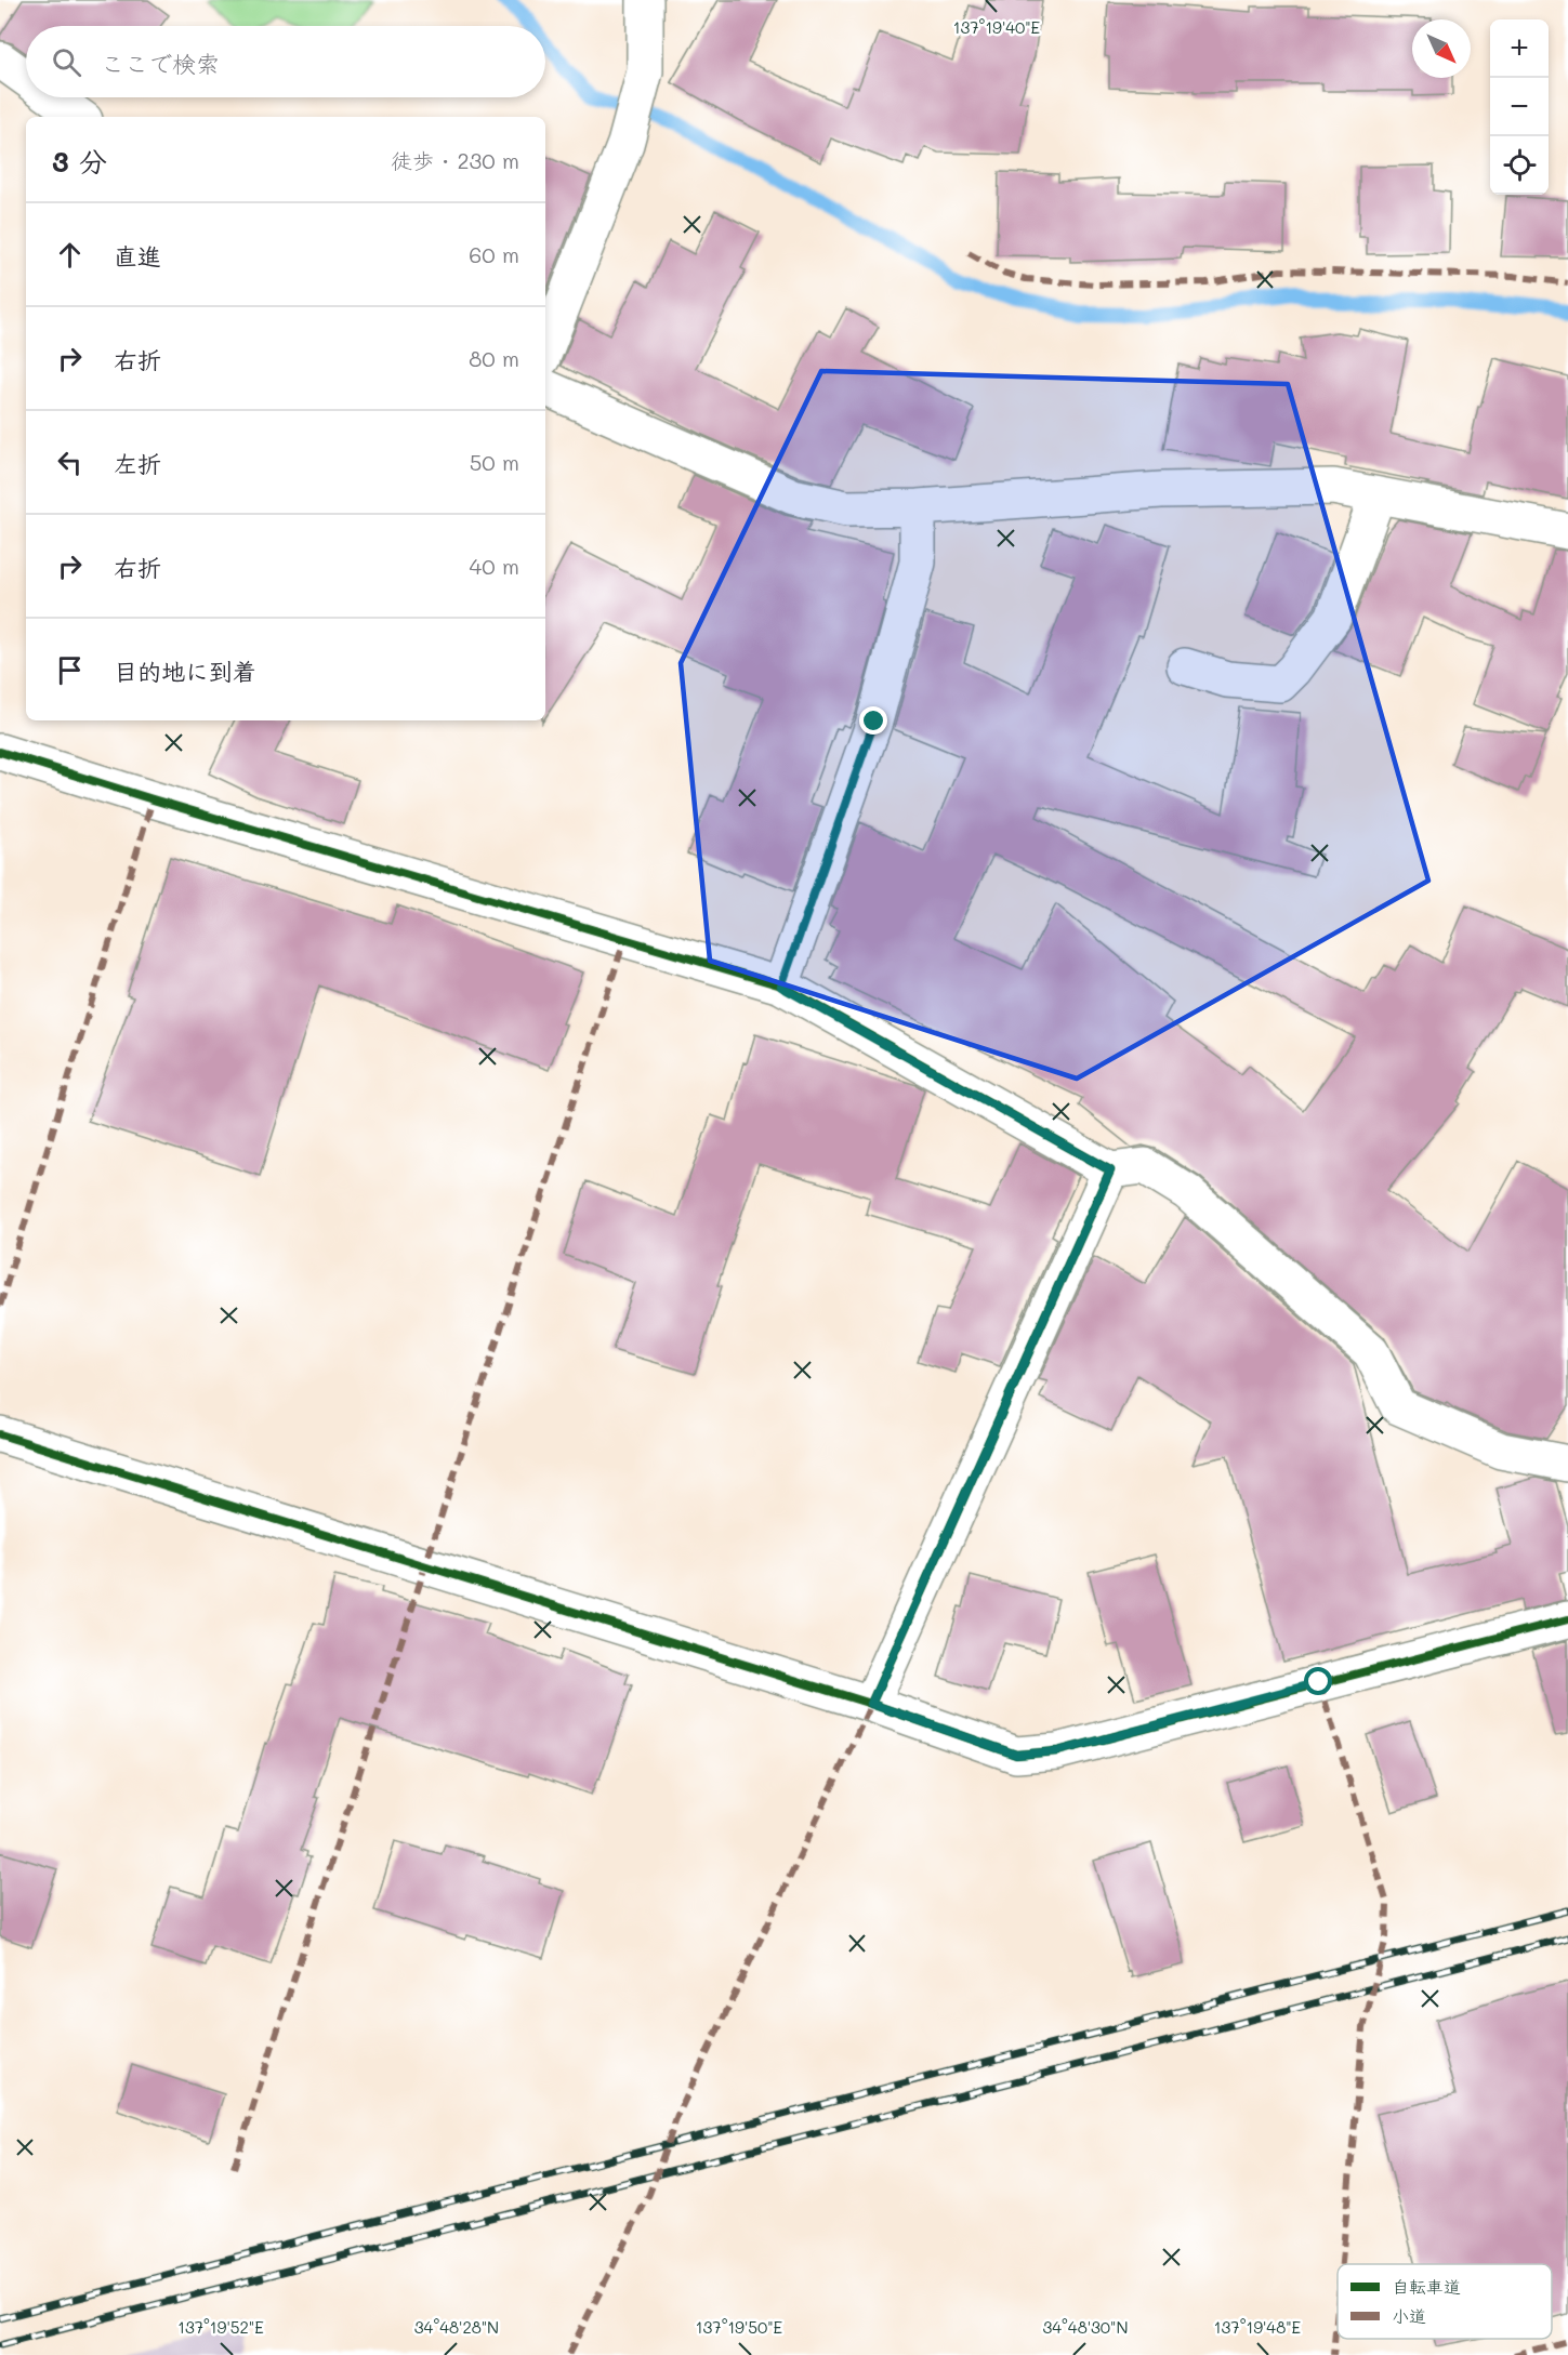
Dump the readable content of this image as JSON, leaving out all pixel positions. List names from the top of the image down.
{
  "legend": ["自転車道", "小道"],
  "north": "bottom right",
  "page": {
    "map_buttons": ["+", "−"],
    "search": "ここで検索",
    "heading": ["3 分", "徒歩 · 230 m"],
    "list": [
      ["直進", "60 m"],
      ["右折", "80 m"],
      ["左折", "50 m"],
      ["右折", "40 m"],
      "目的地に到着"
    ]
  },
  "coordinates": [
    "137°19'40\"E",
    "137°19'52\"E",
    "34°48'28\"N",
    "137°19'50\"E",
    "34°48'30\"N",
    "137°19'48\"E"
  ]
}
